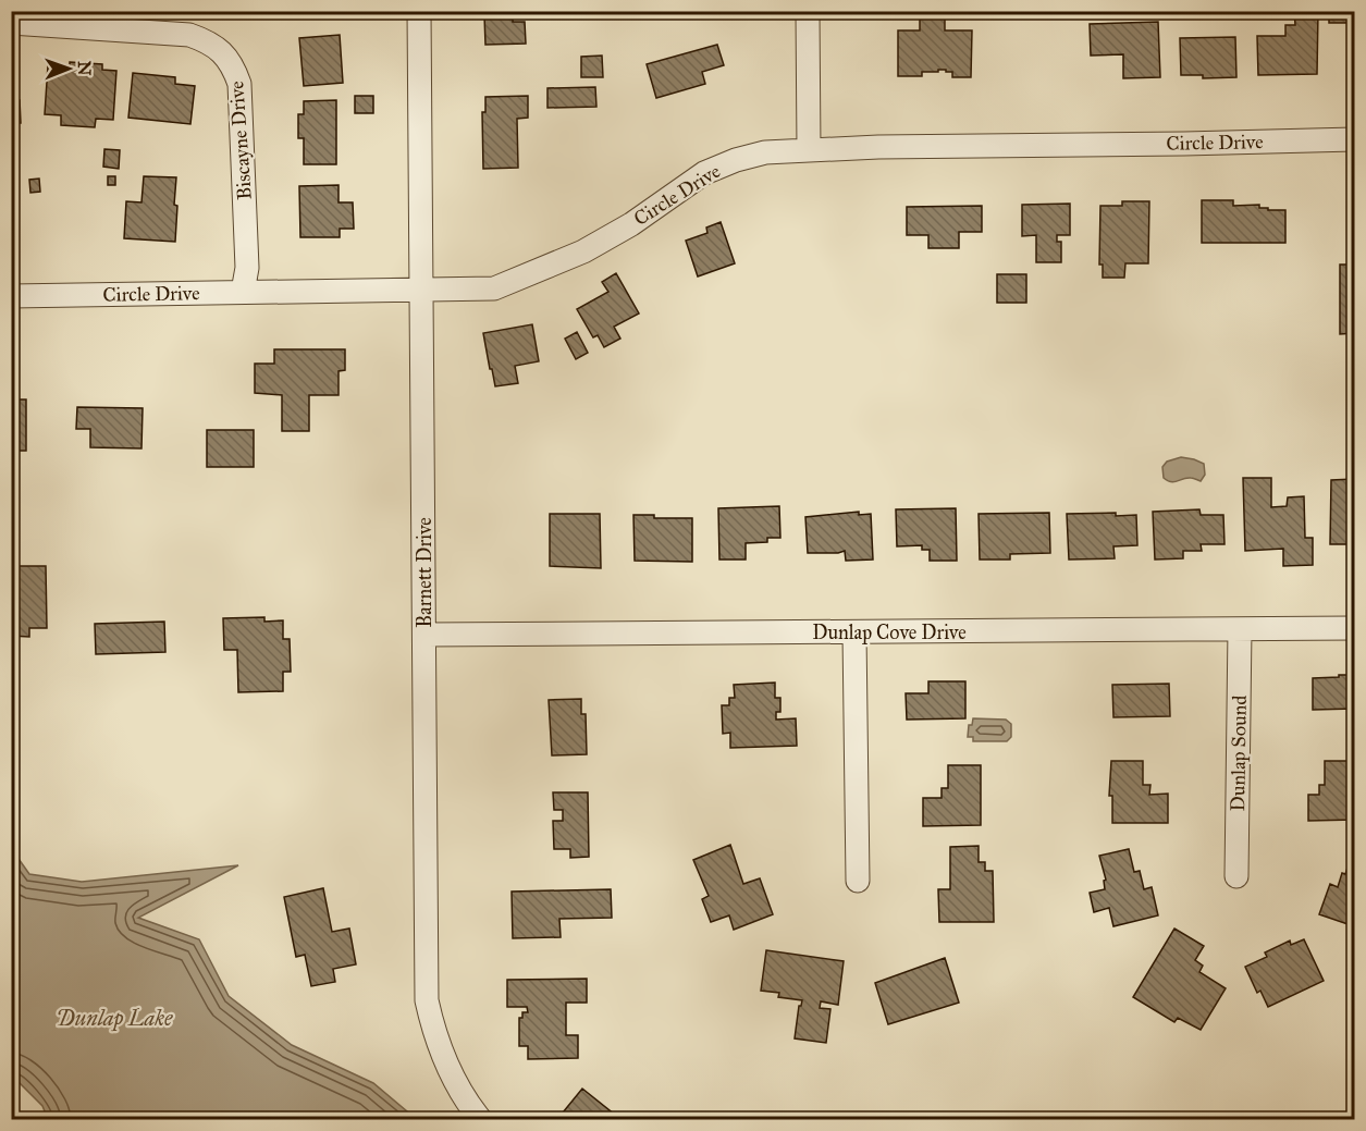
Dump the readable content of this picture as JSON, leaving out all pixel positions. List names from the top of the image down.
{
  "streets": {
    "street": [
      "Biscayne Drive",
      "Circle Drive",
      "Barnett Drive",
      "Dunlap Cove Drive",
      "Dunlap Sound"
    ]
  },
  "crossings": [
    ["Biscayne Drive", "Circle Drive"],
    ["Circle Drive", "Barnett Drive"],
    ["Barnett Drive", "Dunlap Cove Drive"],
    ["Dunlap Cove Drive", "Dunlap Sound"]
  ],
  "water": ["Dunlap Lake"],
  "north": "right"
}
